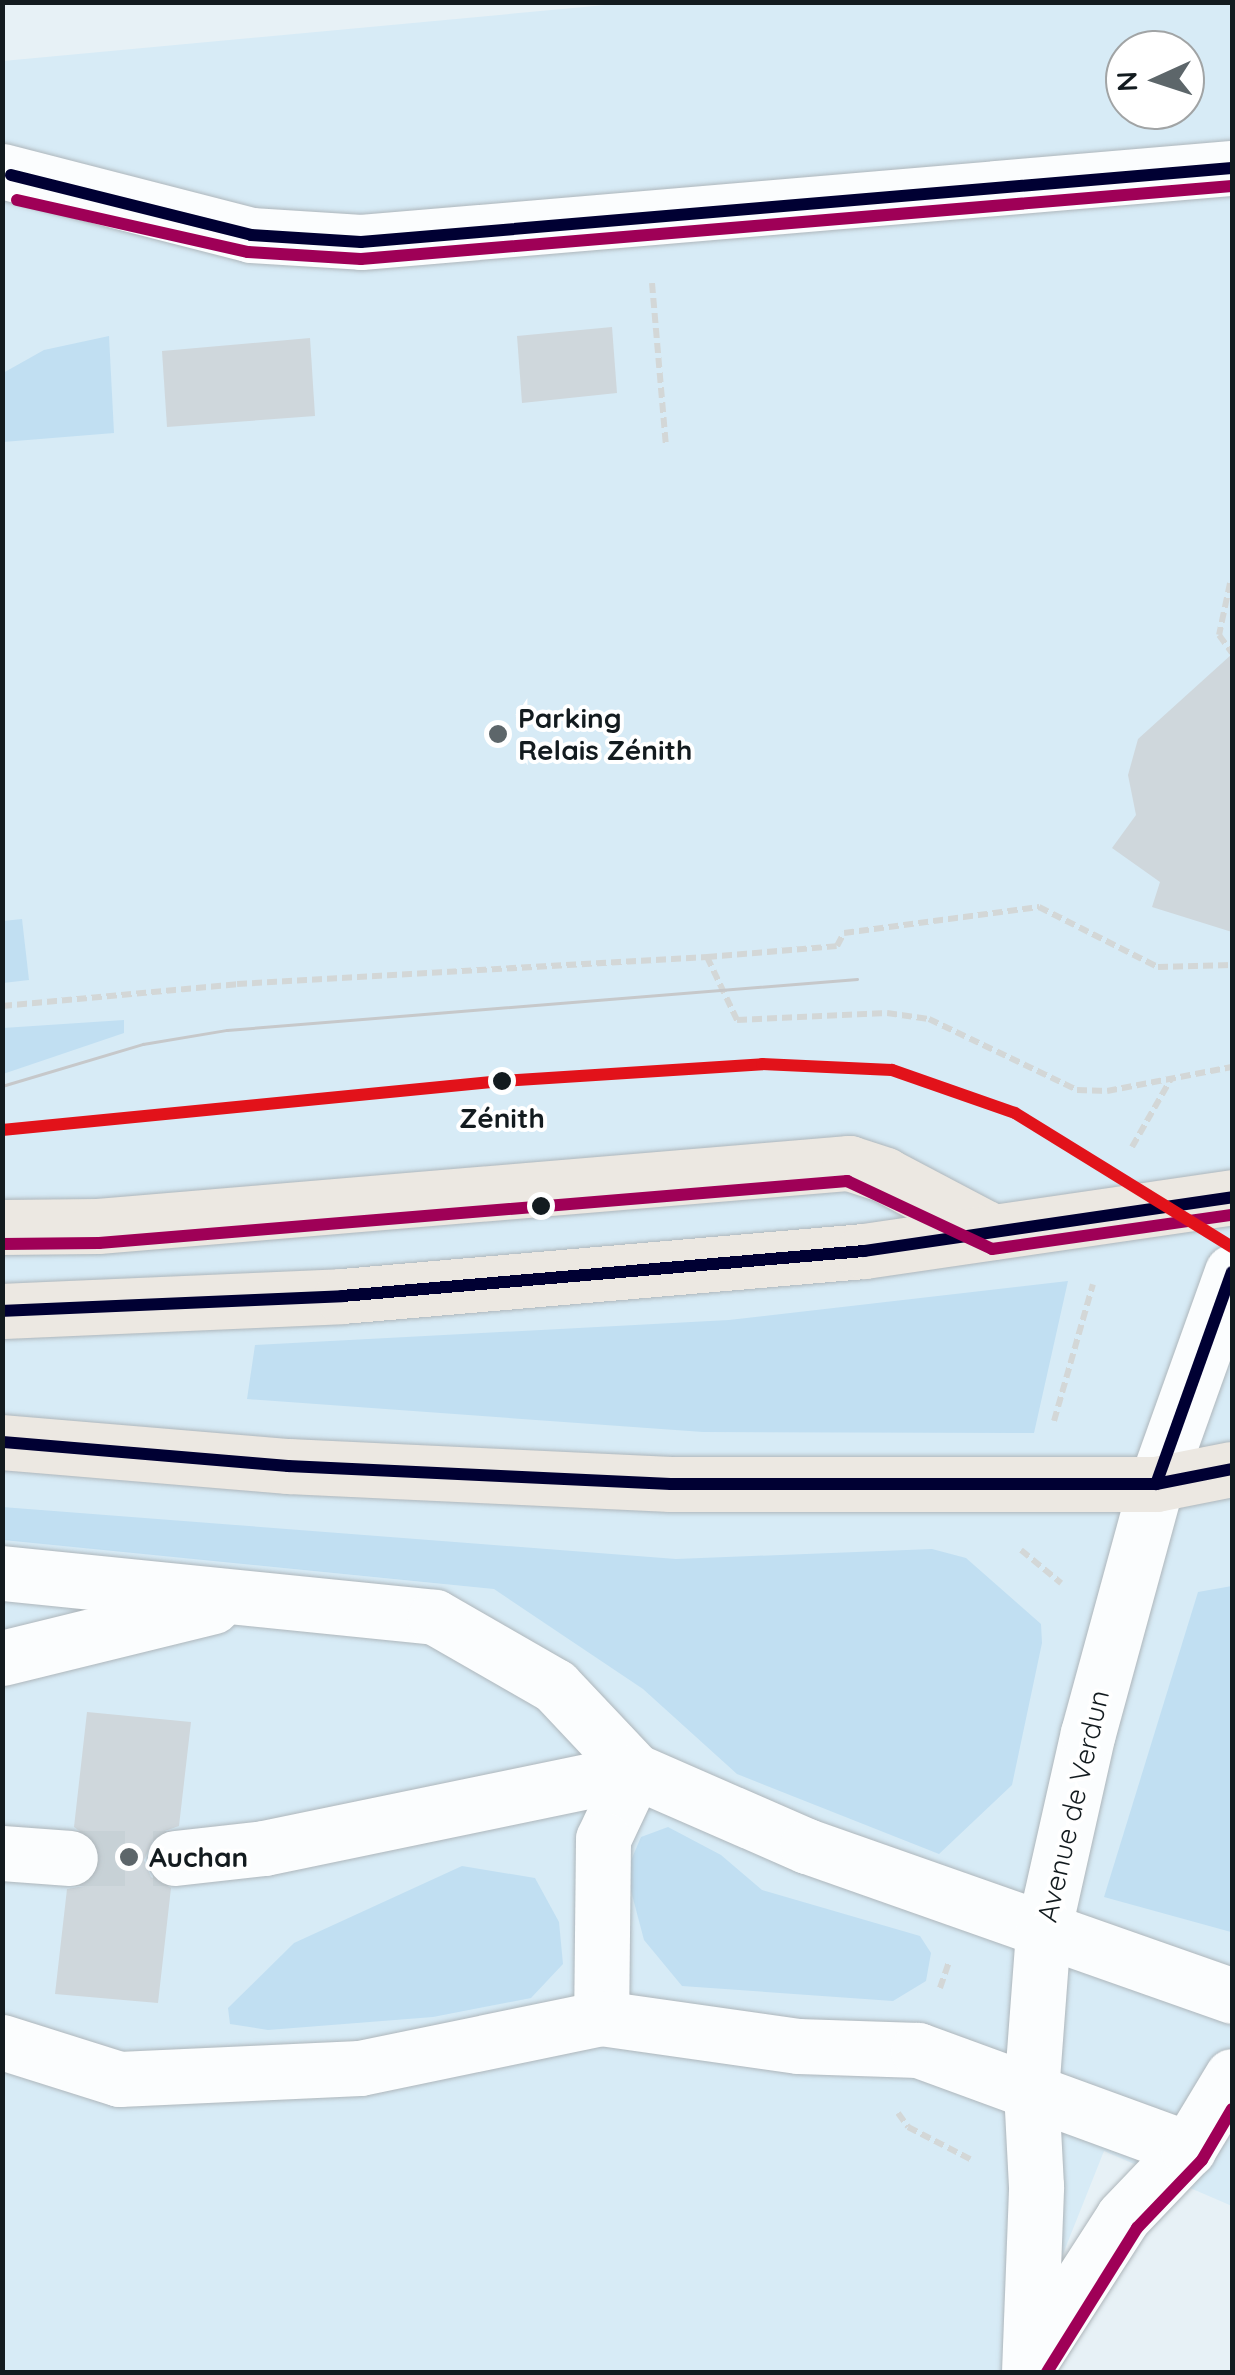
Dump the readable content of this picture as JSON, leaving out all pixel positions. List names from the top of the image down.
{
  "streets": {
    "street": ["Avenue de Verdun"]
  },
  "places": ["Parking Relais Zénith", "Zénith", "Auchan"],
  "lines": ["transit line N"],
  "north": "left"
}
